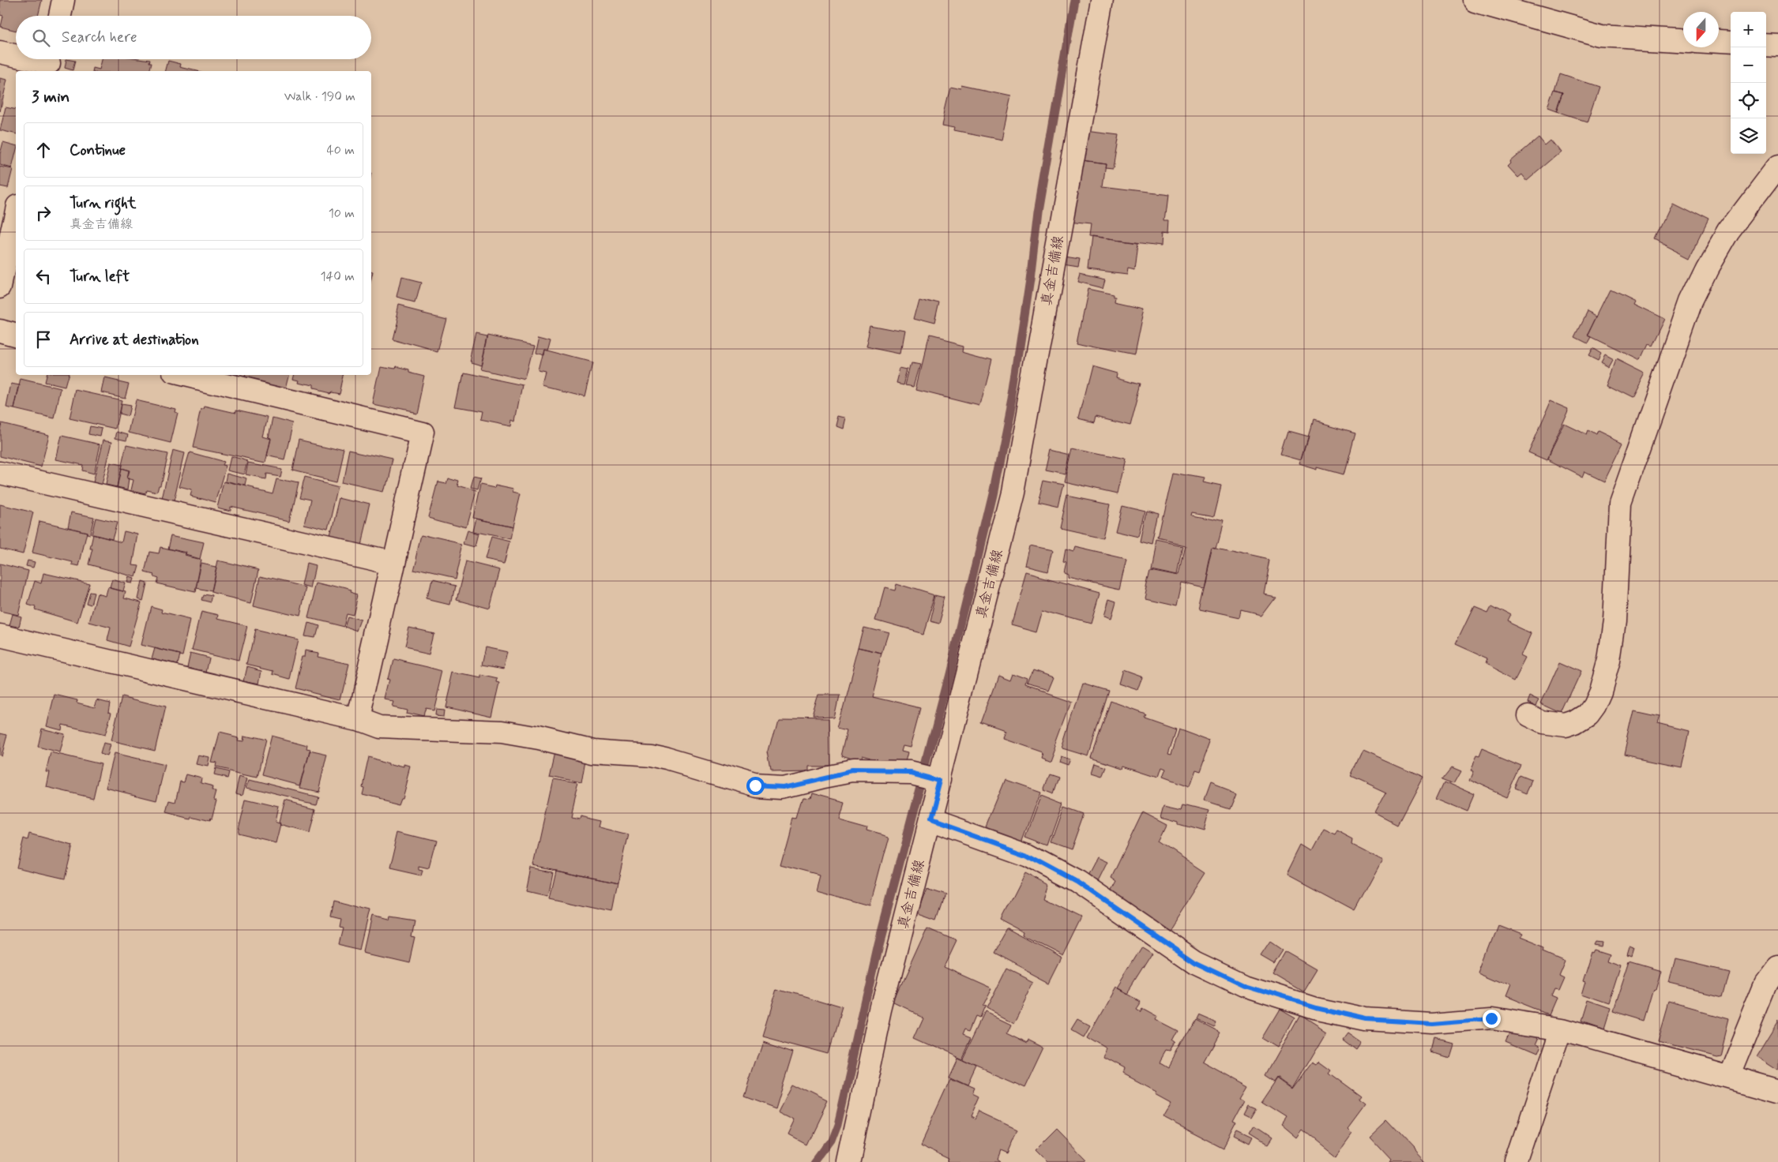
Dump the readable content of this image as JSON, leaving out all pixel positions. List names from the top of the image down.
{
  "streets": {
    "street": ["真金吉備線"]
  },
  "north": "bottom",
  "page": {
    "map_buttons": ["+", "−"],
    "search": "Search here",
    "heading": ["3 min", "Walk · 190 m"],
    "list": [
      ["Continue", "40 m"],
      ["Turn right", "真金吉備線", "10 m"],
      ["Turn left", "140 m"],
      "Arrive at destination"
    ]
  }
}
